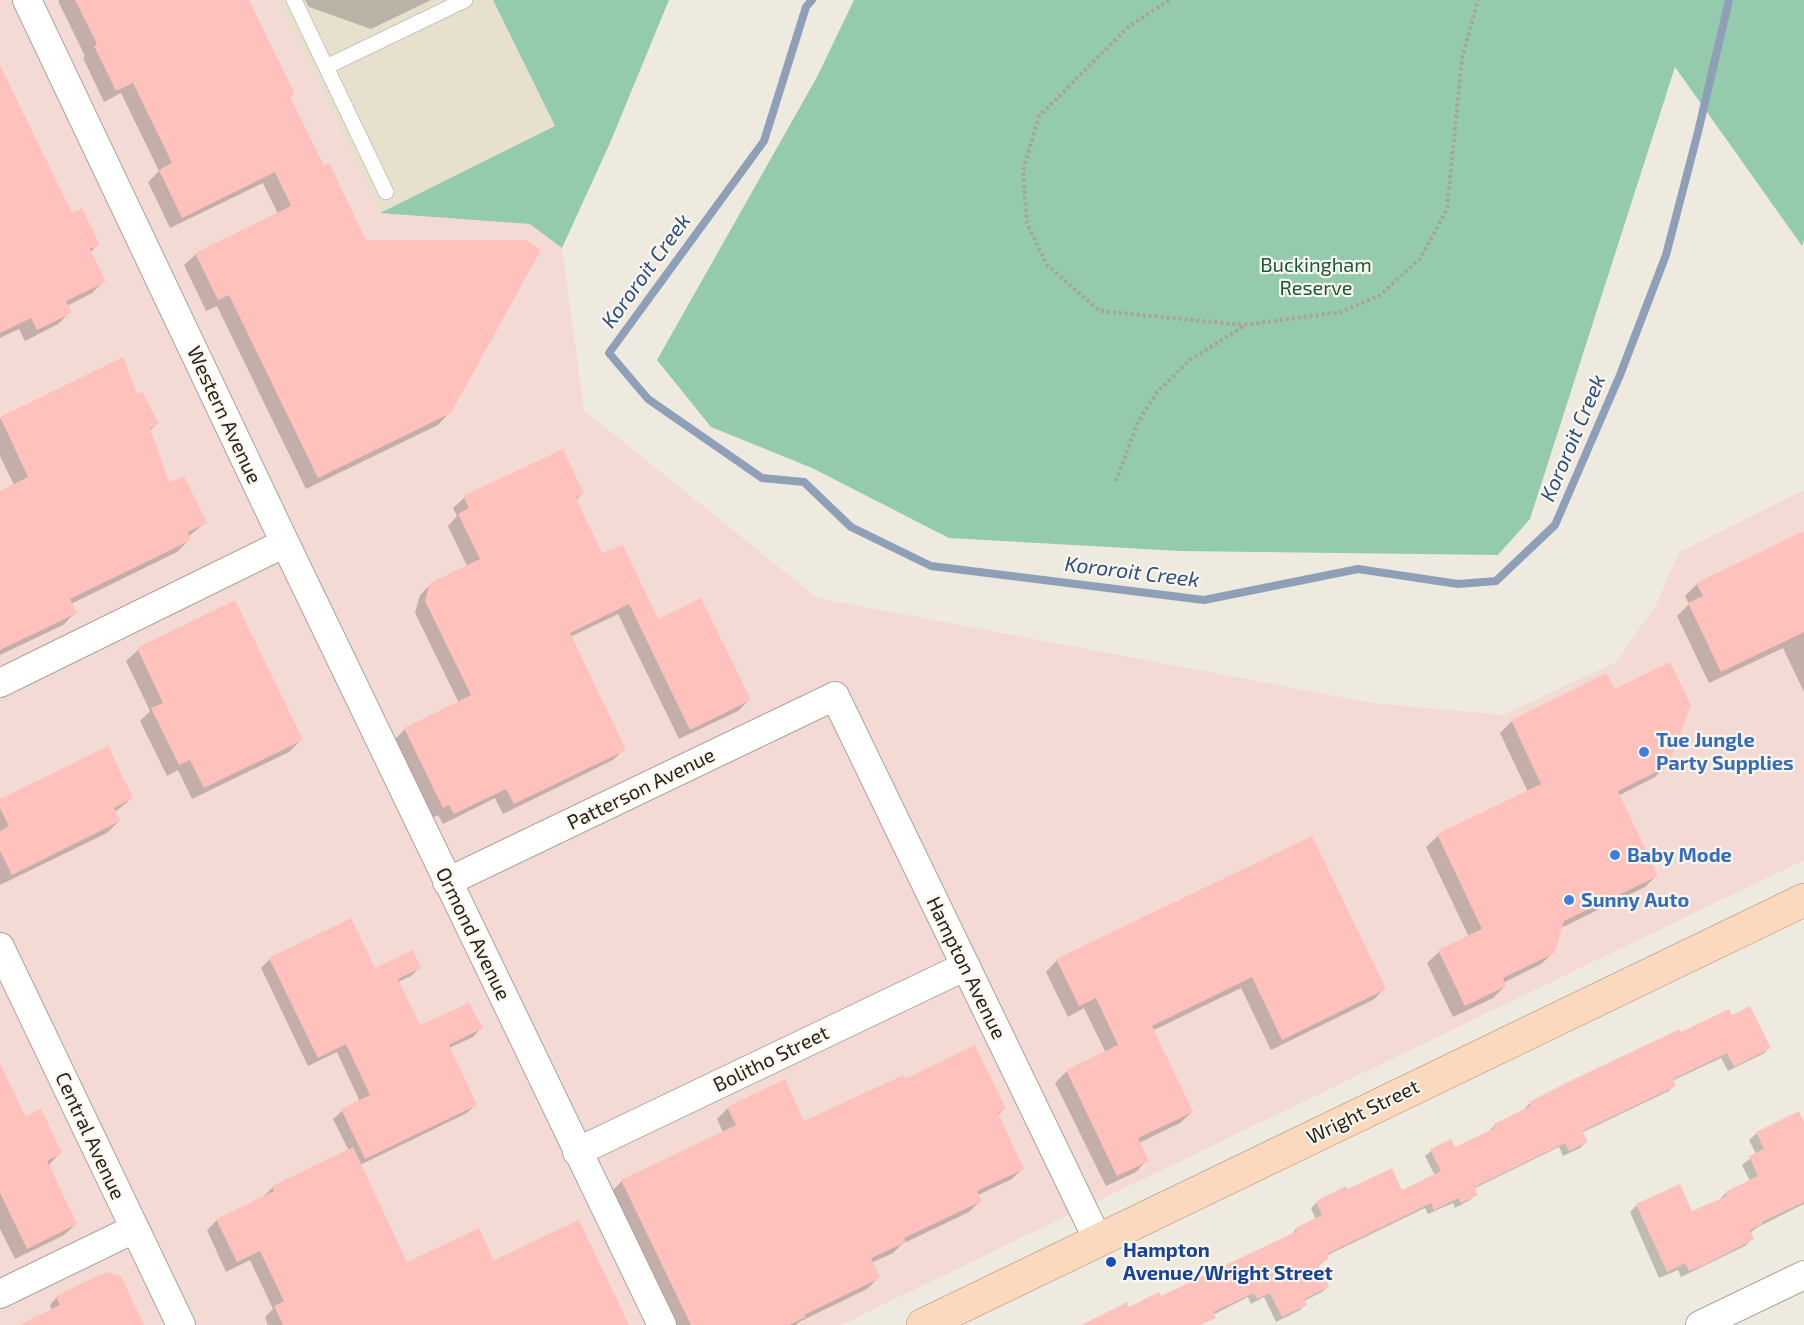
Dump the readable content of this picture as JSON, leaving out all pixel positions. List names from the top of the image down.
{
  "streets": {
    "main road": ["Wright Street"],
    "street": [
      "Western Avenue",
      "Patterson Avenue",
      "Ormond Avenue",
      "Hampton Avenue",
      "Bolitho Street",
      "Central Avenue"
    ]
  },
  "crossings": [
    ["Western Avenue", "Ormond Avenue"],
    ["Patterson Avenue", "Ormond Avenue"],
    ["Patterson Avenue", "Hampton Avenue"],
    ["Ormond Avenue", "Bolitho Street"],
    ["Hampton Avenue", "Bolitho Street"],
    ["Hampton Avenue", "Wright Street"]
  ],
  "water": ["Kororoit Creek"],
  "parks": ["Buckingham Reserve"],
  "places": [
    "Tue Jungle Party Supplies",
    "Baby Mode",
    "Sunny Auto",
    "Hampton Avenue/Wright Street"
  ]
}
